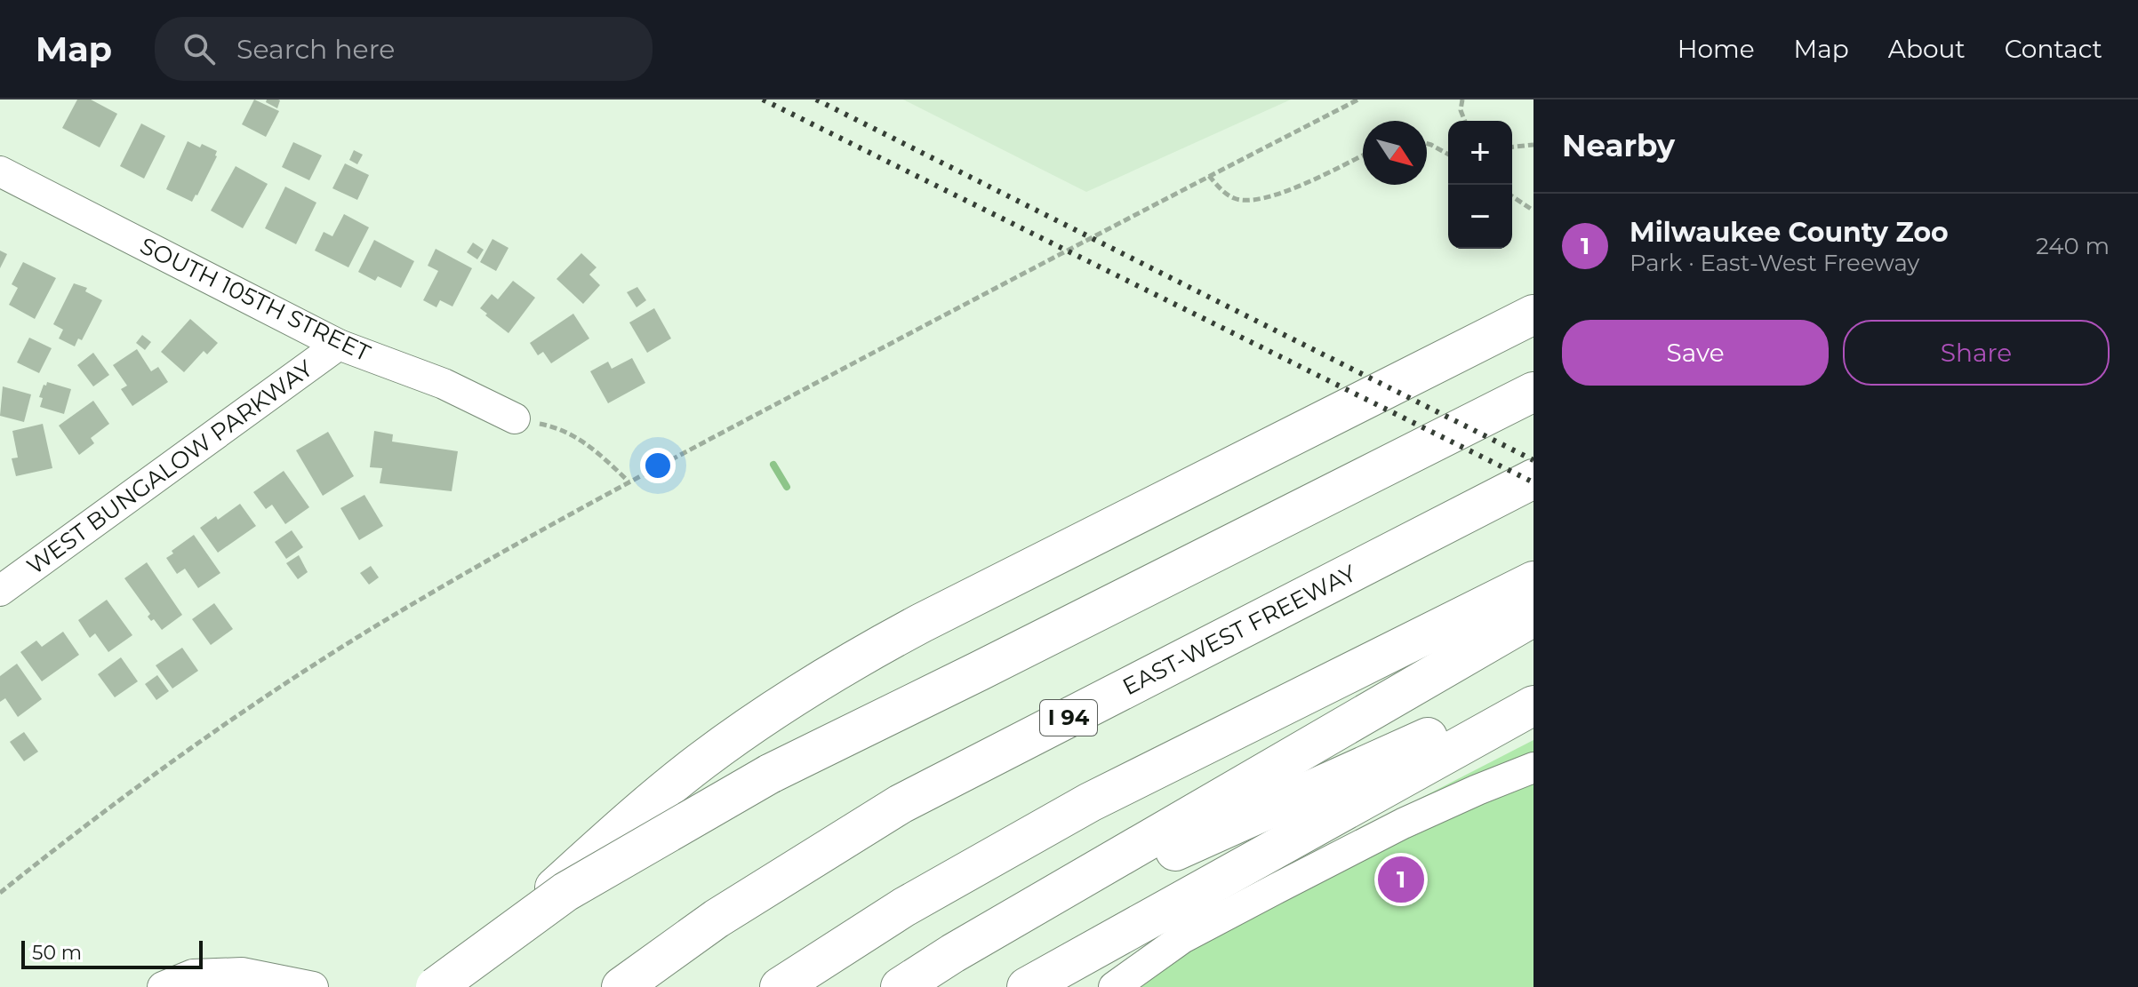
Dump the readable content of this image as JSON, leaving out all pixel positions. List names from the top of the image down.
{
  "streets": {
    "highway": ["EAST-WEST FREEWAY", "I 94"],
    "street": ["SOUTH 105TH STREET", "WEST BUNGALOW PARKWAY"]
  },
  "crossings": [
    ["SOUTH 105TH STREET", "WEST BUNGALOW PARKWAY"]
  ],
  "scale_bar": "50 m",
  "north": "bottom right",
  "page": {
    "header": "Map",
    "search": "Search here",
    "nav": [
      "Home",
      "Map",
      "About",
      "Contact"
    ],
    "heading": "Nearby",
    "map_buttons": ["+", "−"],
    "list": [
      {
        "mark": "1",
        "name": "Milwaukee County Zoo",
        "note": "Park · East-West Freeway",
        "value": "240 m"
      }
    ],
    "buttons": ["Save", "Share"],
    "pins": "1",
    "scale": "50 m"
  }
}
